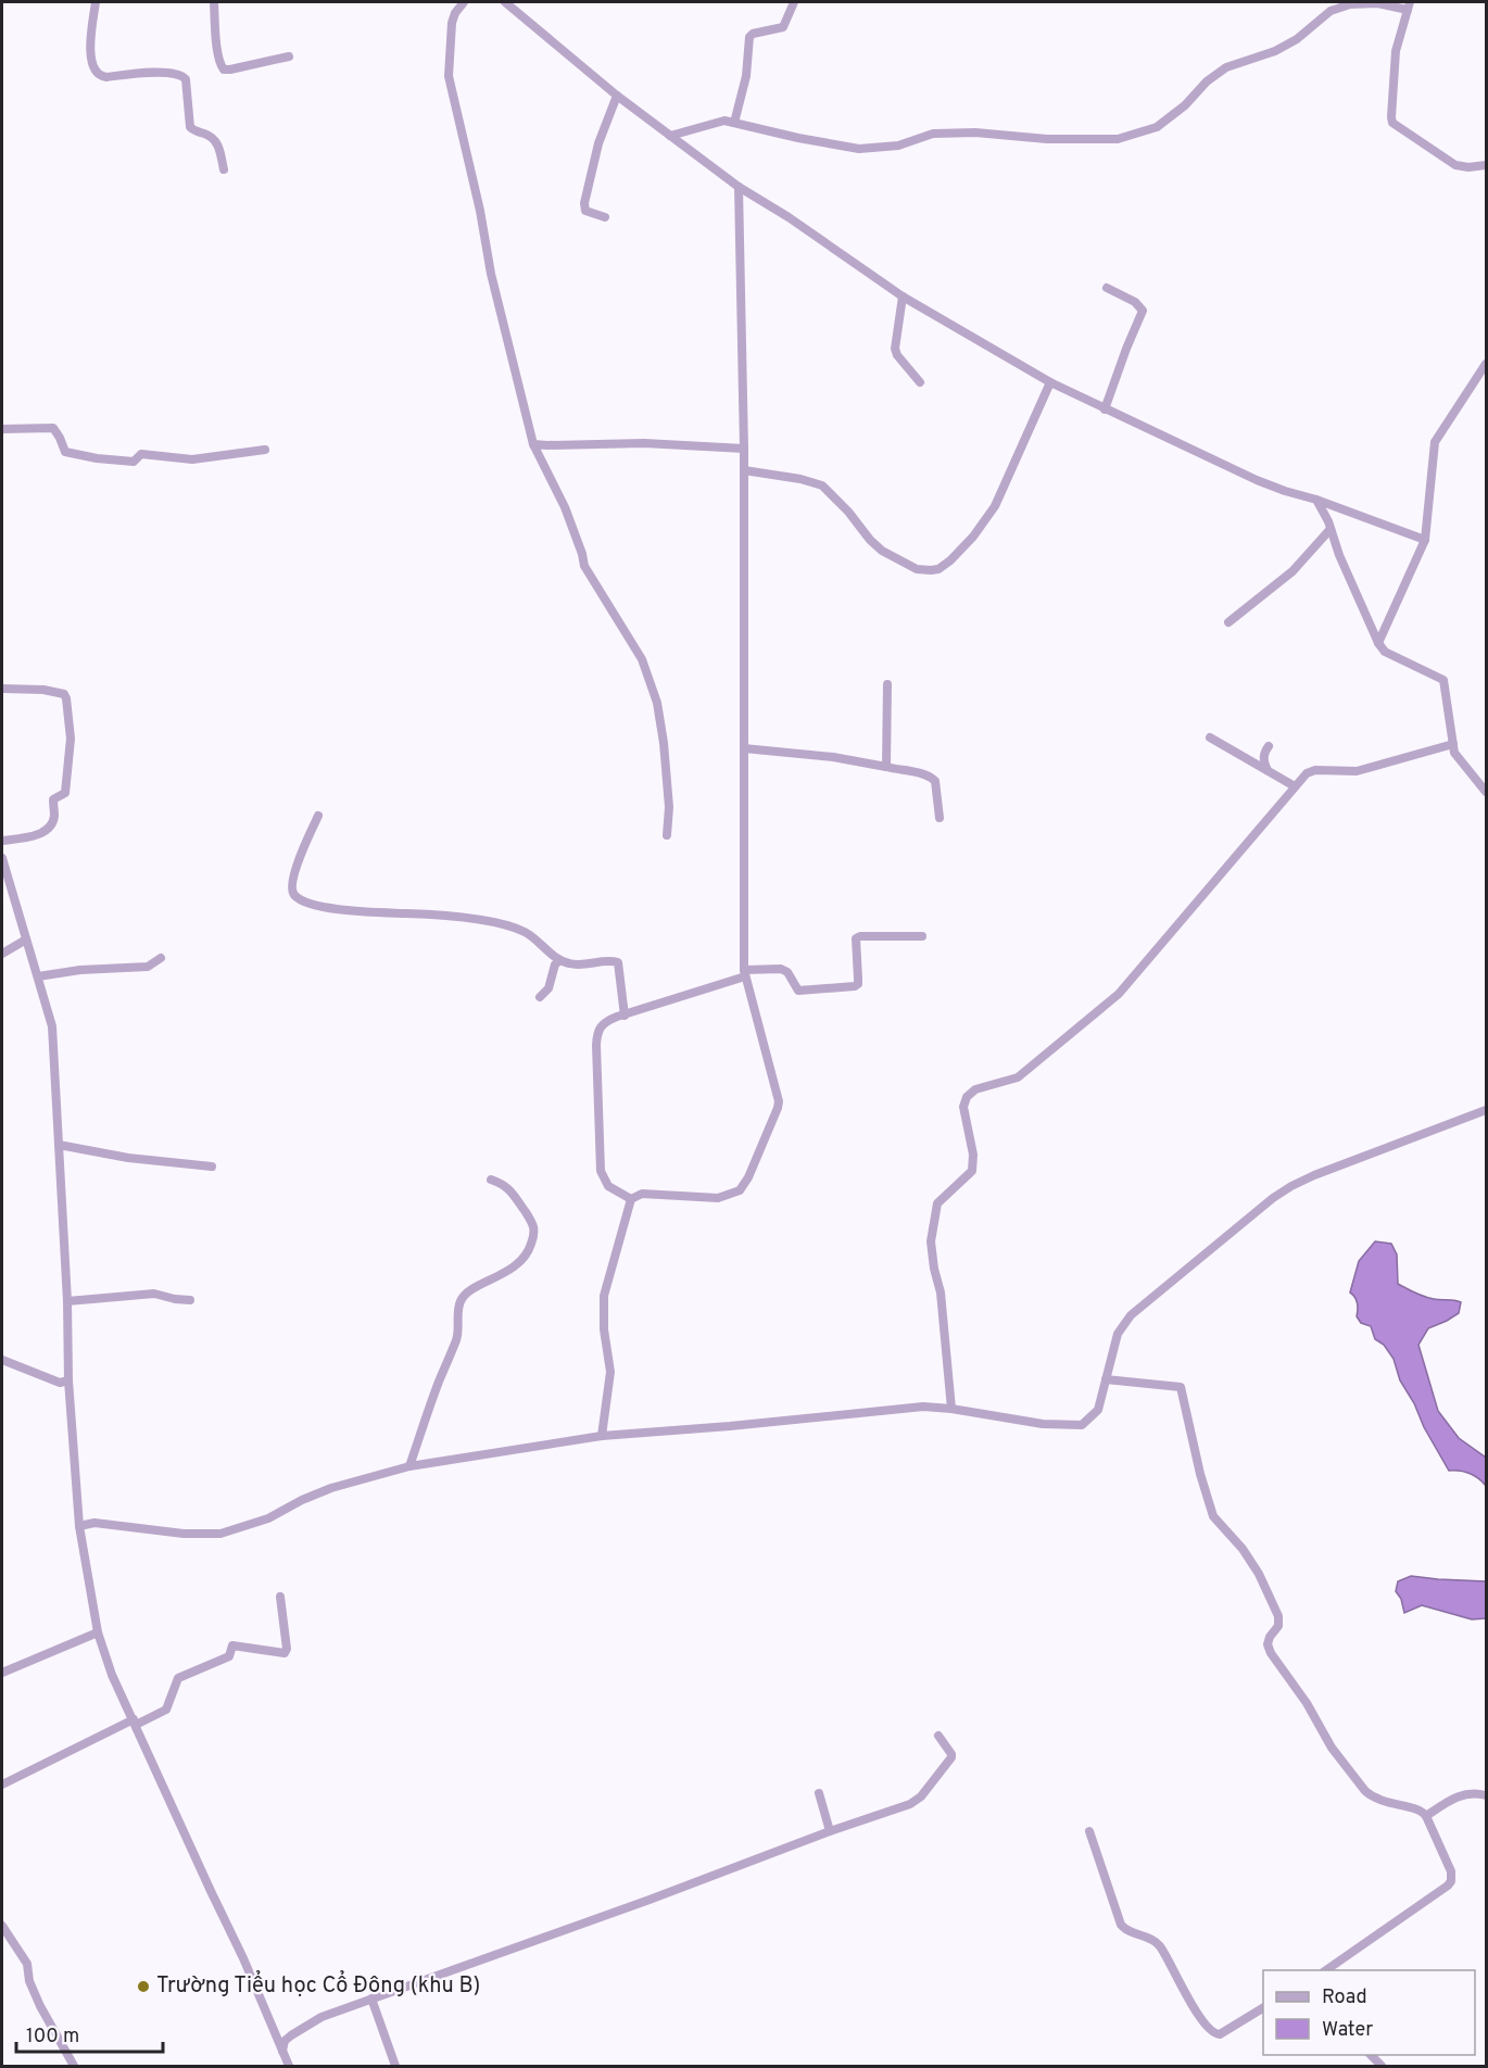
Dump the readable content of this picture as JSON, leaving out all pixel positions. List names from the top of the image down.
{
  "places": ["Trường Tiểu học Cổ Đông (khu B)"],
  "legend": ["Road", "Water"],
  "scale_bar": "100 m"
}
